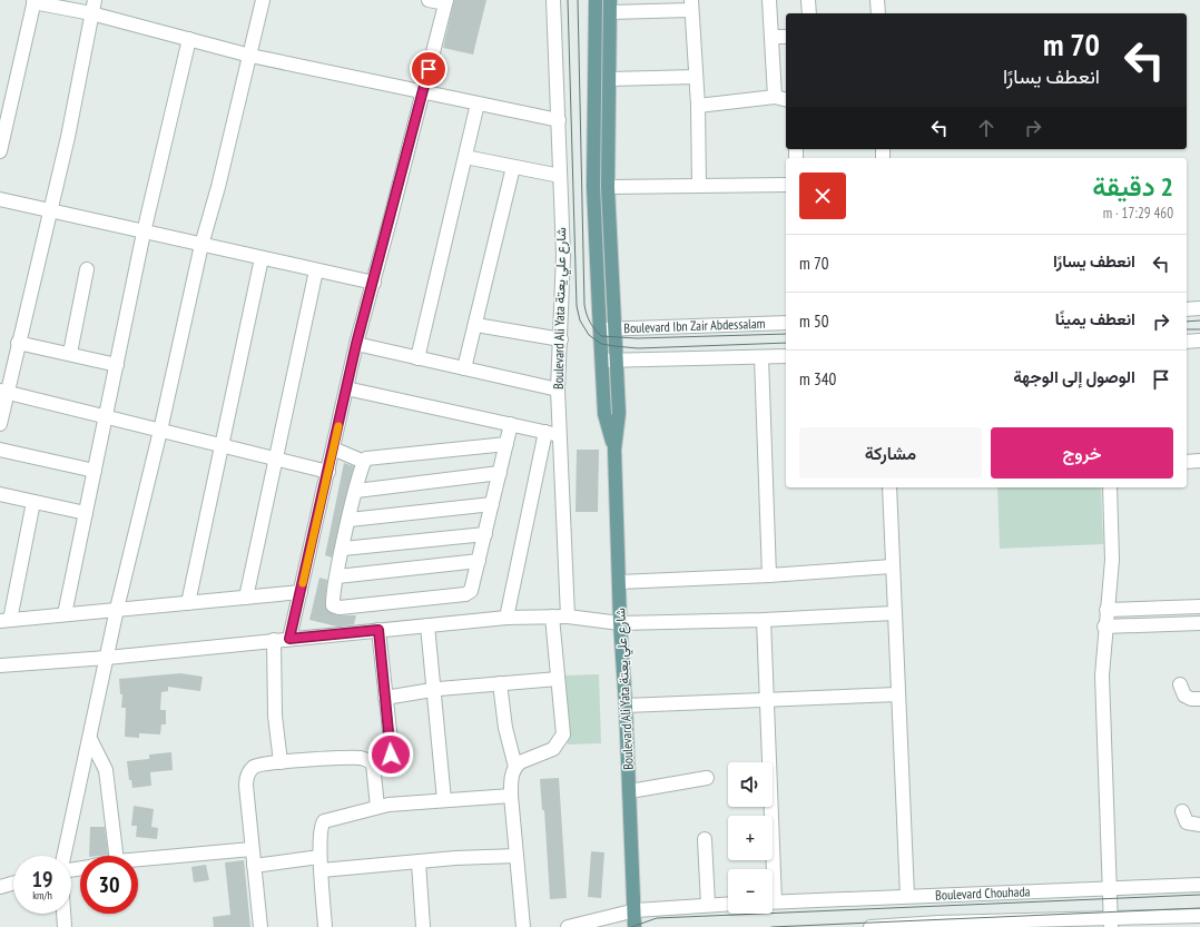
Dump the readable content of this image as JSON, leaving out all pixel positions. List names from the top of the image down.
{
  "streets": {
    "main road": ["Boulevard Ali Yata شارع علي يعتة"],
    "street": ["Boulevard Ibn Zair Abdessalam", "Boulevard Chouhada"]
  },
  "crossings": [
    ["Boulevard Ali Yata شارع علي يعتة", "Boulevard Ibn Zair Abdessalam"]
  ],
  "page": {
    "turn": ["70 m", "انعطف يسارًا"],
    "heading": ["2 دقيقة", "460 m · 17:29"],
    "list": [
      {
        "name": "انعطف يسارًا",
        "value": "70 m"
      },
      {
        "name": "انعطف يمينًا",
        "value": "50 m"
      },
      {
        "name": "الوصول إلى الوجهة",
        "value": "340 m"
      }
    ],
    "buttons": ["خروج", "مشاركة"],
    "map_buttons": ["+", "−"],
    "speed": "19 km/h",
    "limit": "30"
  }
}
